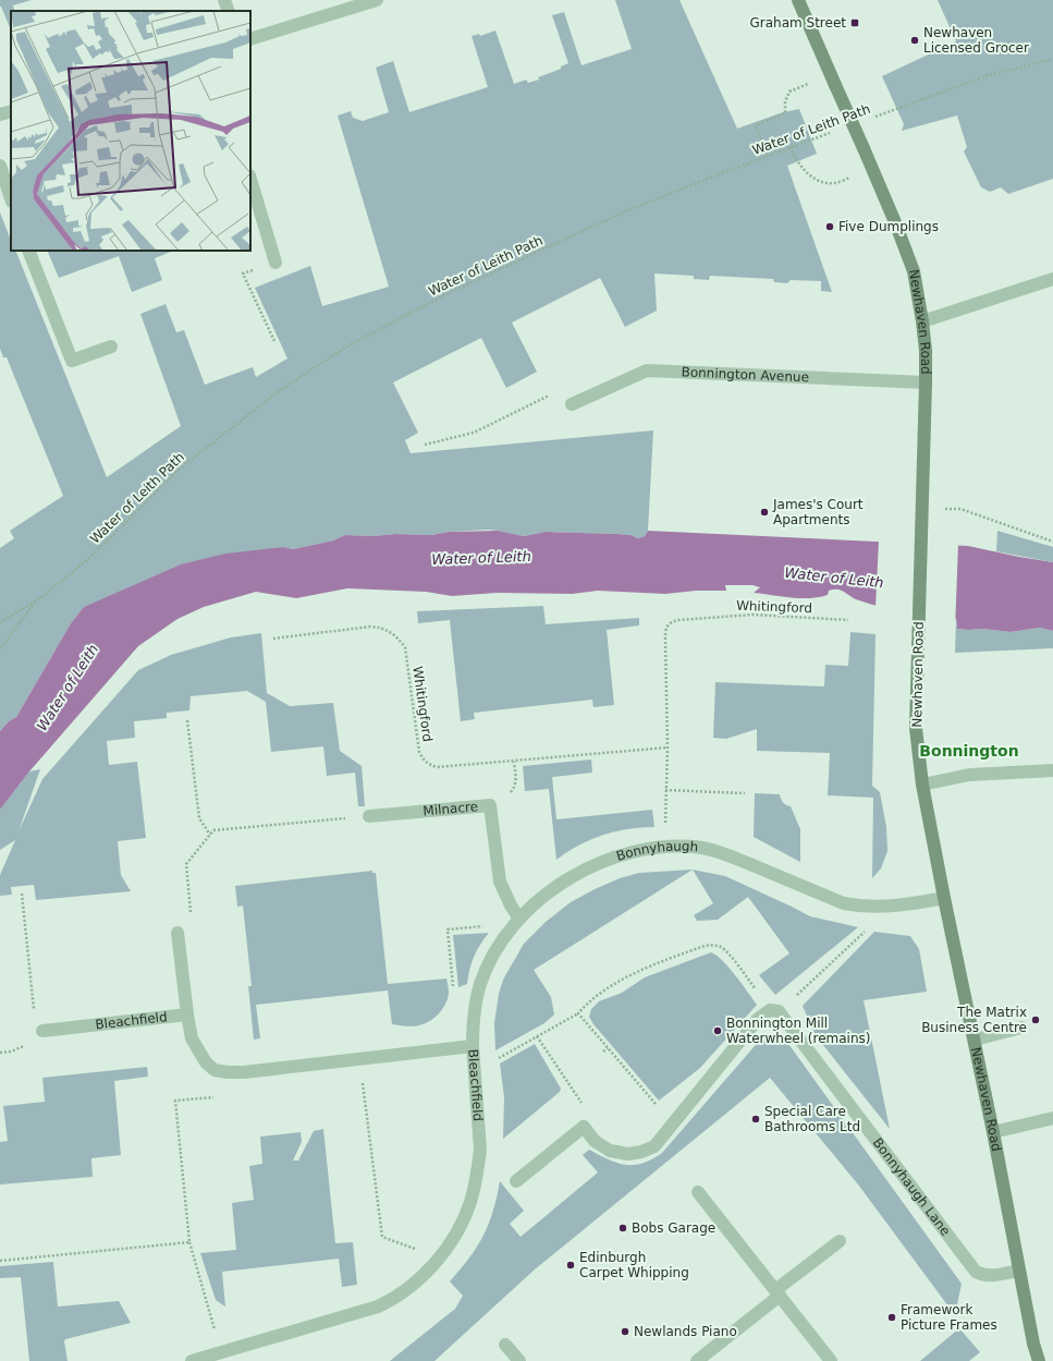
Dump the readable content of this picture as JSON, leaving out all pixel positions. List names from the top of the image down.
{
  "streets": {
    "street": [
      "Newhaven Road",
      "Bonnington Avenue",
      "Milnacre",
      "Bonnyhaugh",
      "Bleachfield",
      "Bonnyhaugh Lane"
    ],
    "path": ["Water of Leith Path", "Whitingford"]
  },
  "crossings": [
    ["Newhaven Road", "Bonnington Avenue"],
    ["Newhaven Road", "Bonnyhaugh"],
    ["Newhaven Road", "Bonnyhaugh Lane"],
    ["Whitingford", "Bonnyhaugh"],
    ["Milnacre", "Bonnyhaugh"],
    ["Bonnyhaugh", "Bleachfield"]
  ],
  "districts": ["Bonnington"],
  "water": ["Water of Leith"],
  "places": {
    "transit": ["Graham Street"],
    "other": [
      "Newhaven Licensed Grocer",
      "Five Dumplings",
      "James's Court Apartments",
      "The Matrix Business Centre",
      "Bonnington Mill Waterwheel (remains)",
      "Special Care Bathrooms Ltd",
      "Bobs Garage",
      "Edinburgh Carpet Whipping",
      "Framework Picture Frames",
      "Newlands Piano"
    ]
  }
}
